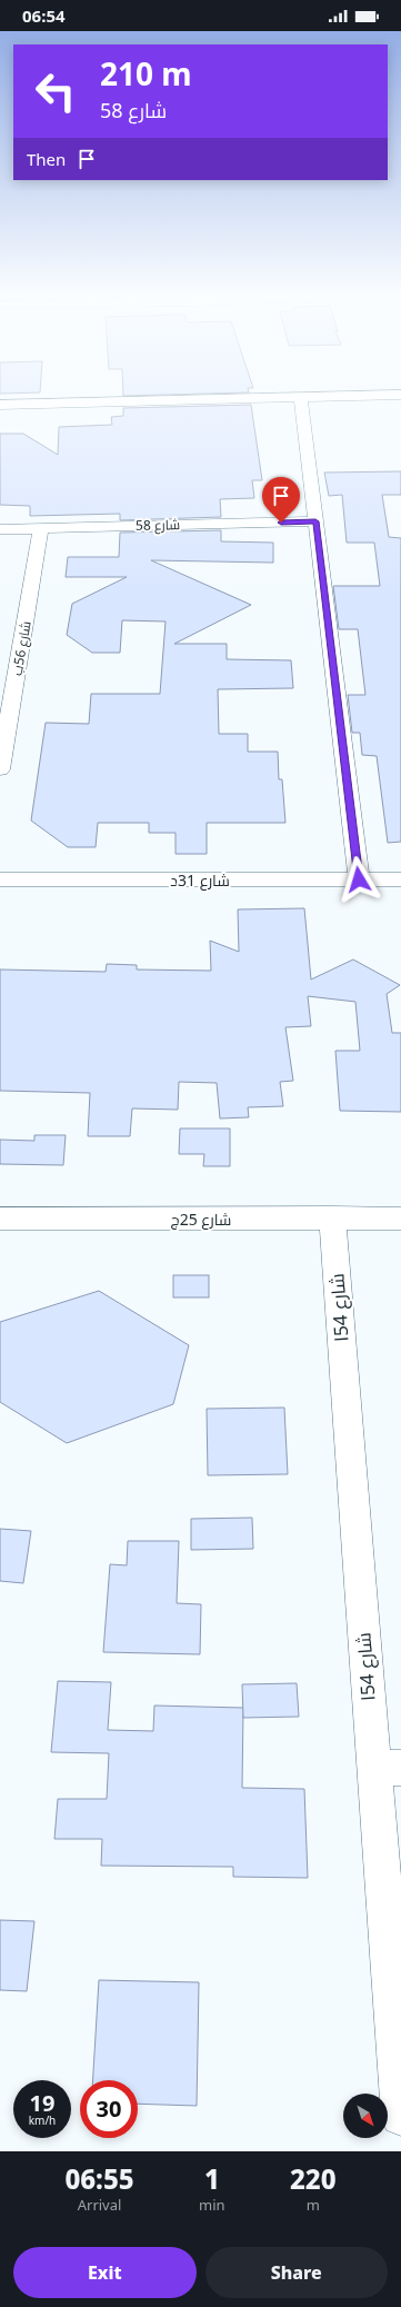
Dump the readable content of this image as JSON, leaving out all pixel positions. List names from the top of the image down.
{
  "streets": {
    "street": [
      "شارع 58",
      "شارع 56ب",
      "شارع 31د",
      "شارع 25ج",
      "شارع 54ا"
    ]
  },
  "crossings": [
    ["شارع 58", "شارع 56ب"],
    ["شارع 25ج", "شارع 54ا"]
  ],
  "north": "bottom right",
  "page": {
    "status": "06:54",
    "turn": ["210 m", "شارع 58"],
    "then": "Then",
    "speed": "19 km/h",
    "limit": "30",
    "eta": [
      "06:55",
      "Arrival",
      "1",
      "min",
      "220",
      "m"
    ],
    "buttons": ["Exit", "Share"]
  }
}
